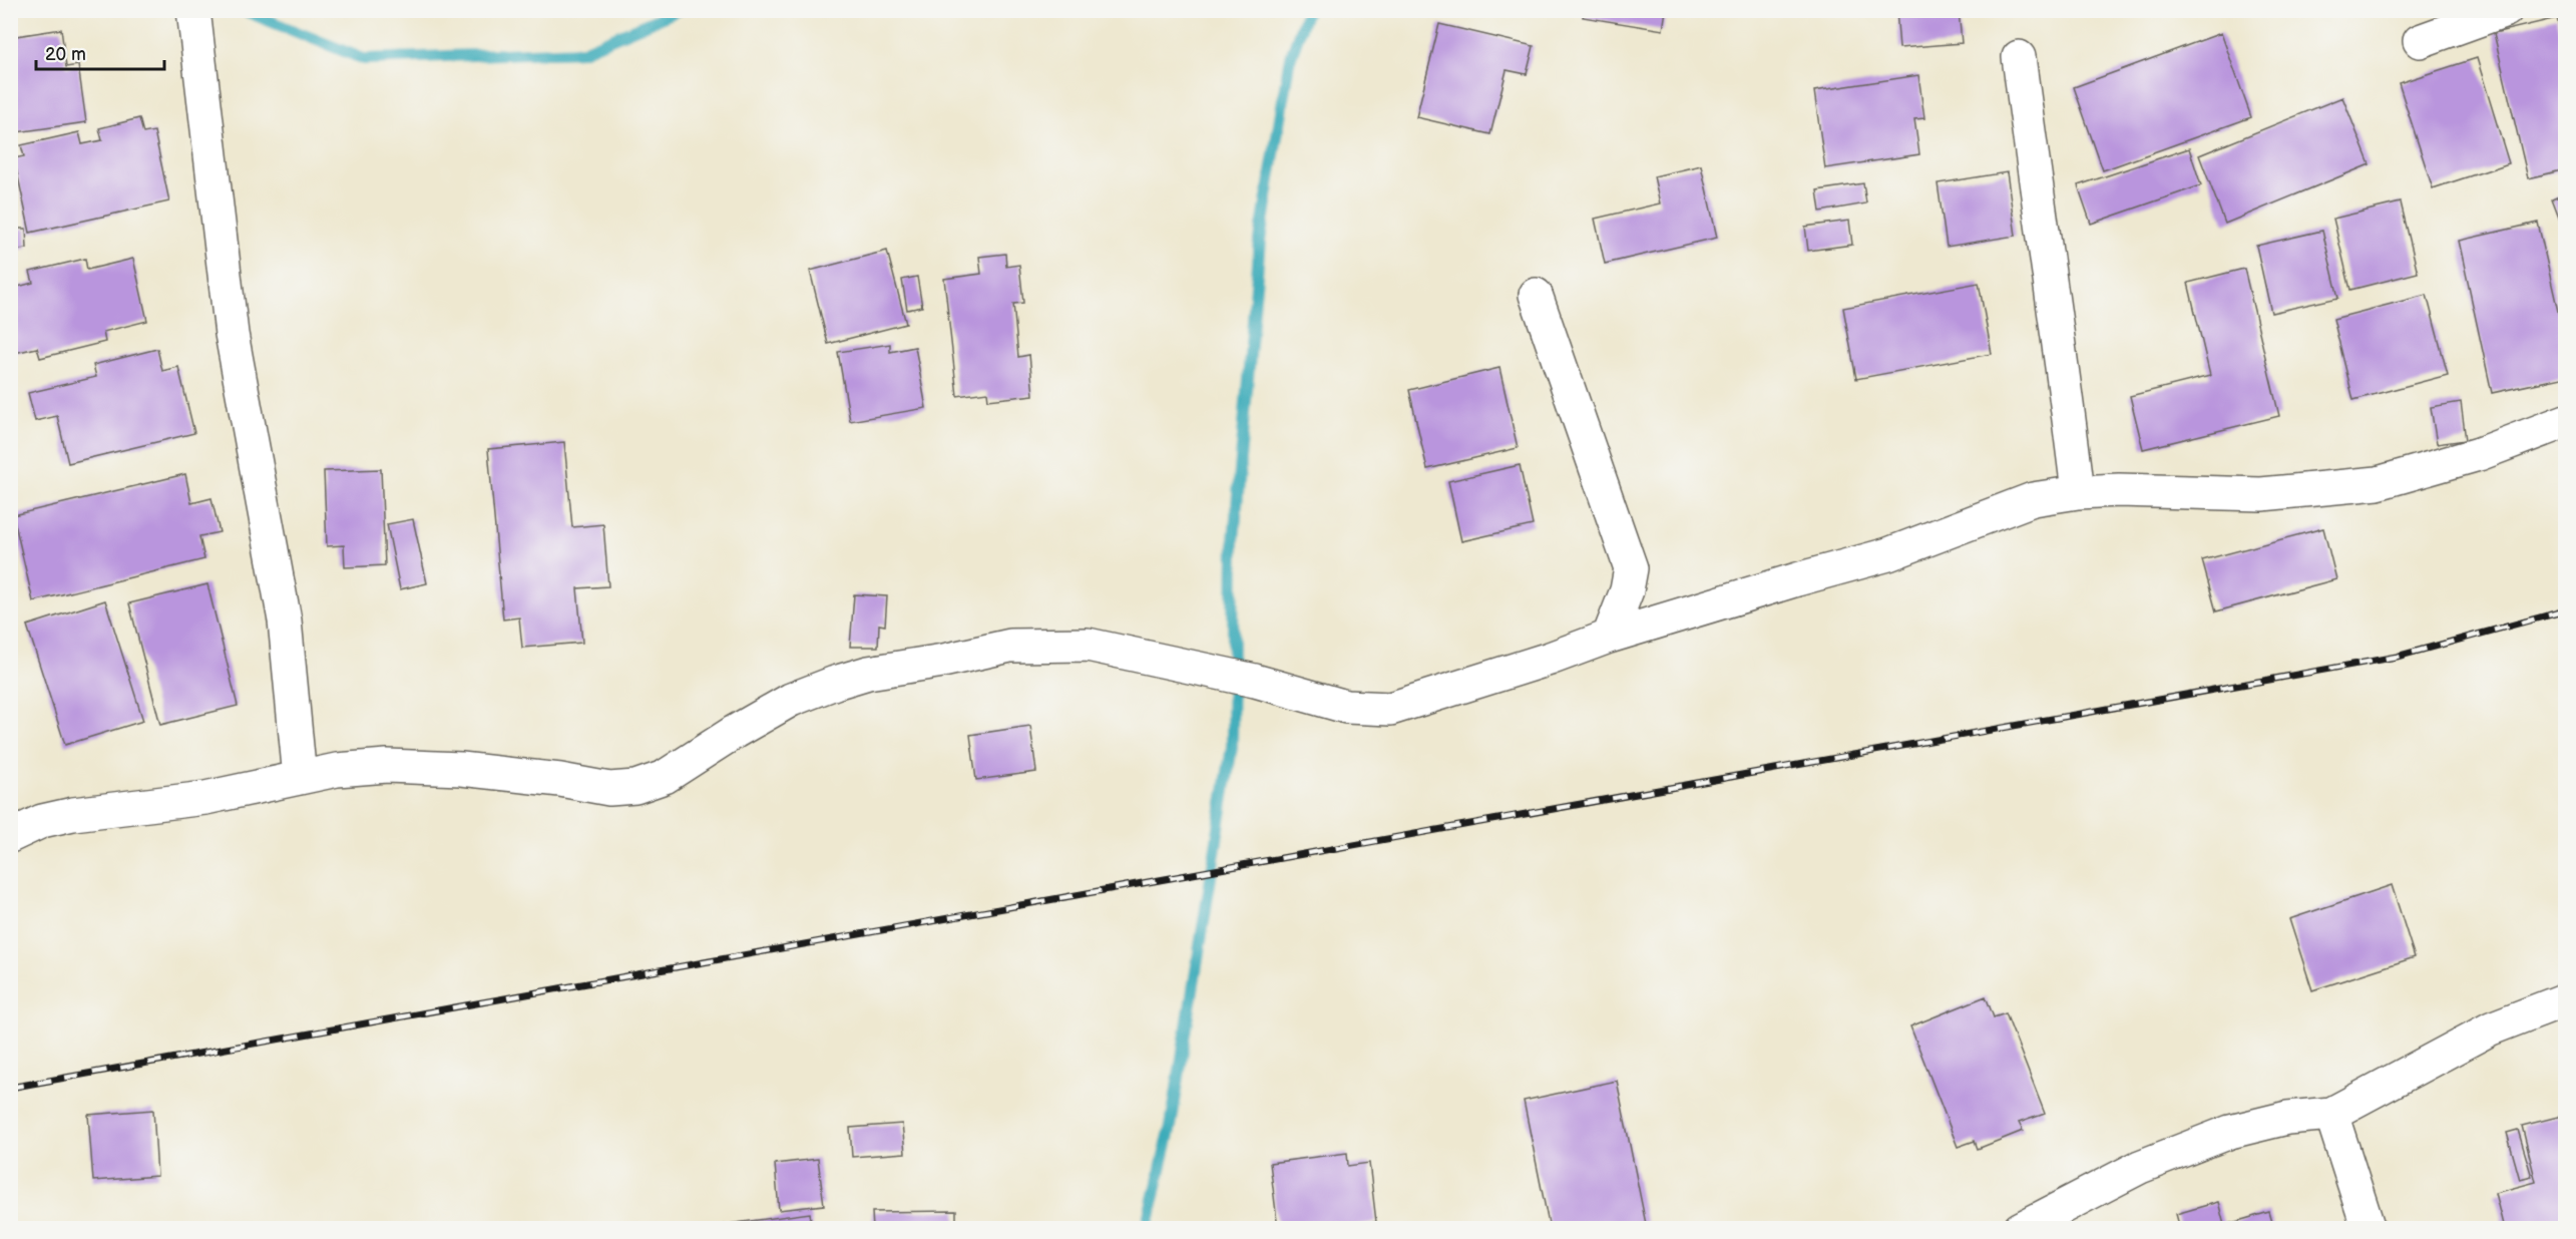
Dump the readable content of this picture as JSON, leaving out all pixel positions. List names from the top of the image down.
{
  "scale_bar": "20 m"
}
